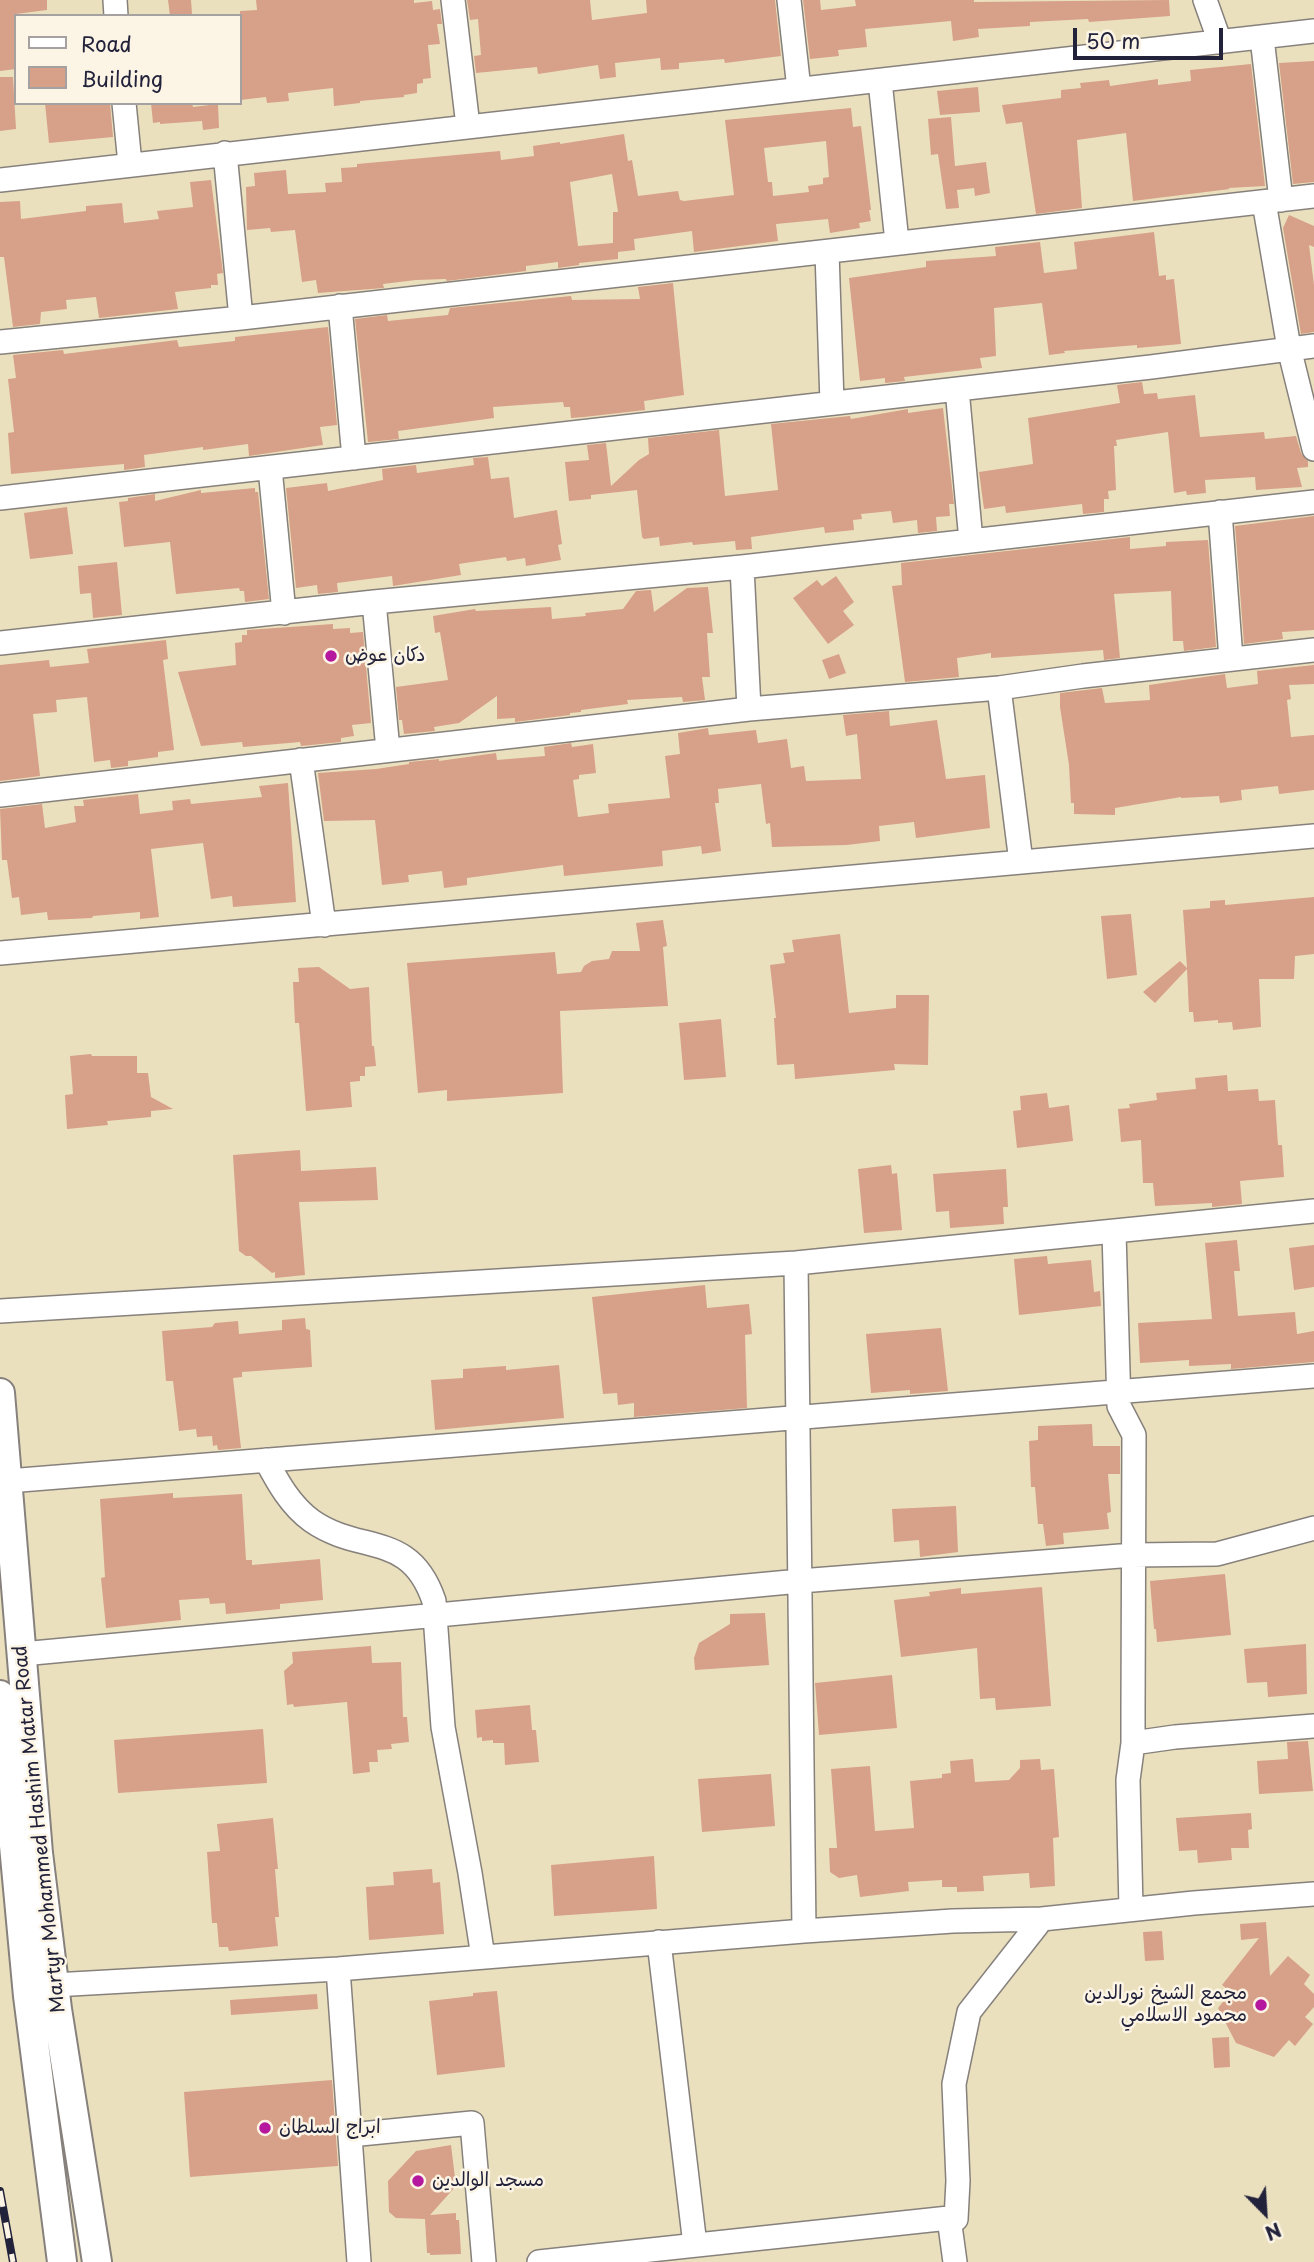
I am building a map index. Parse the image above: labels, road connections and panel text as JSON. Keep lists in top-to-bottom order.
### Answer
{
  "streets": {
    "main road": ["Martyr Mohammed Hashim Matar Road"]
  },
  "places": [
    "دكان عوض",
    "مجمع الشيخ نورالدين محمود الاسلامي",
    "ابراج السلطان",
    "مسجد الوالدين"
  ],
  "legend": ["Road", "Building"],
  "scale_bar": "50 m",
  "north": "bottom right"
}
